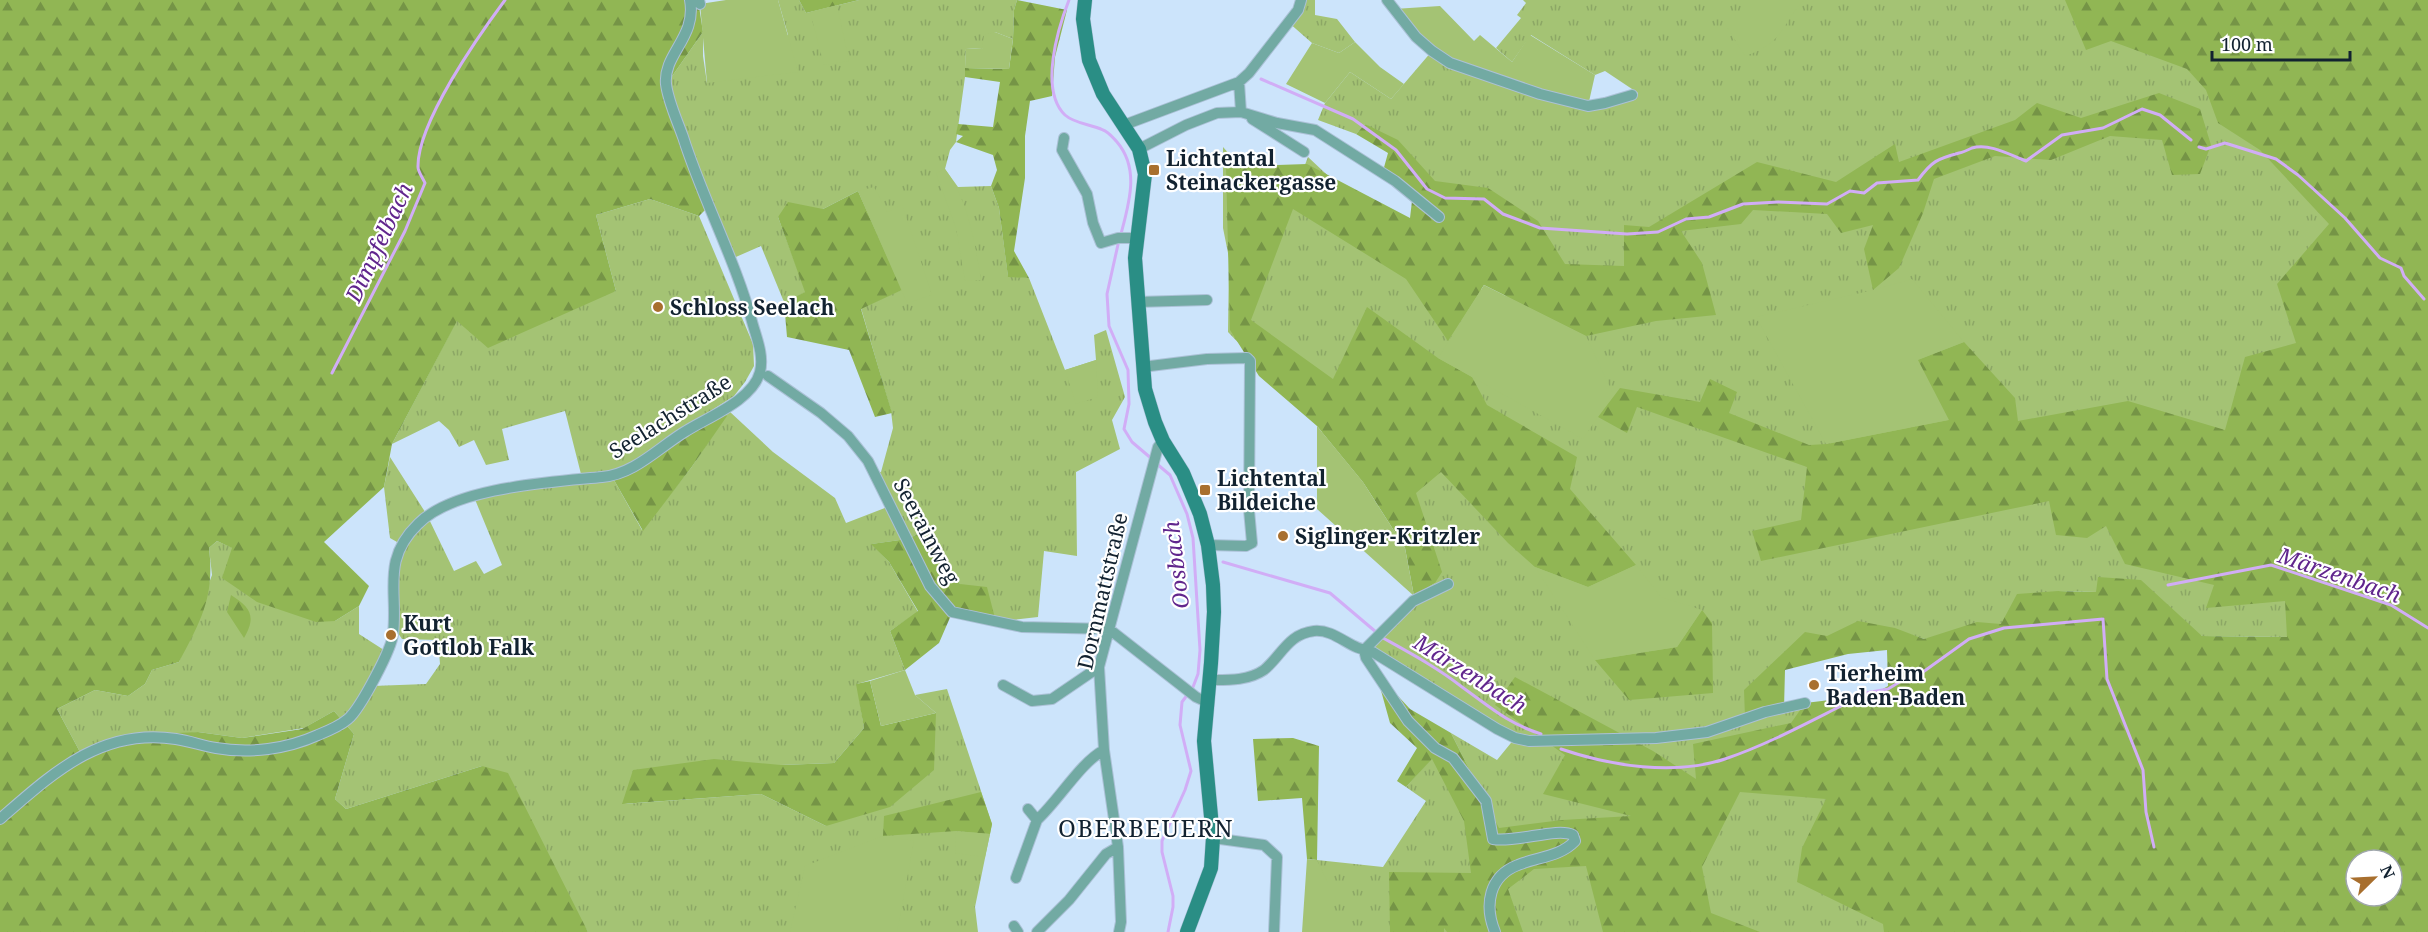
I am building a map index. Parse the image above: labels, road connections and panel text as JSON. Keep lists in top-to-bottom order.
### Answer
{
  "streets": {
    "street": ["Seelachstraße", "Seerainweg", "Dornmattstraße"]
  },
  "crossings": [
    ["Seerainweg", "Dornmattstraße"]
  ],
  "districts": ["OBERBEUERN"],
  "water": ["Dimpfelbach", "Oosbach", "Märzenbach"],
  "places": {
    "transit": ["Lichtental Steinackergasse", "Lichtental Bildeiche"],
    "other": [
      "Schloss Seelach",
      "Siglinger-Kritzler",
      "Kurt Gottlob Falk",
      "Tierheim Baden-Baden"
    ]
  },
  "scale_bar": "100 m",
  "north": "top right"
}
